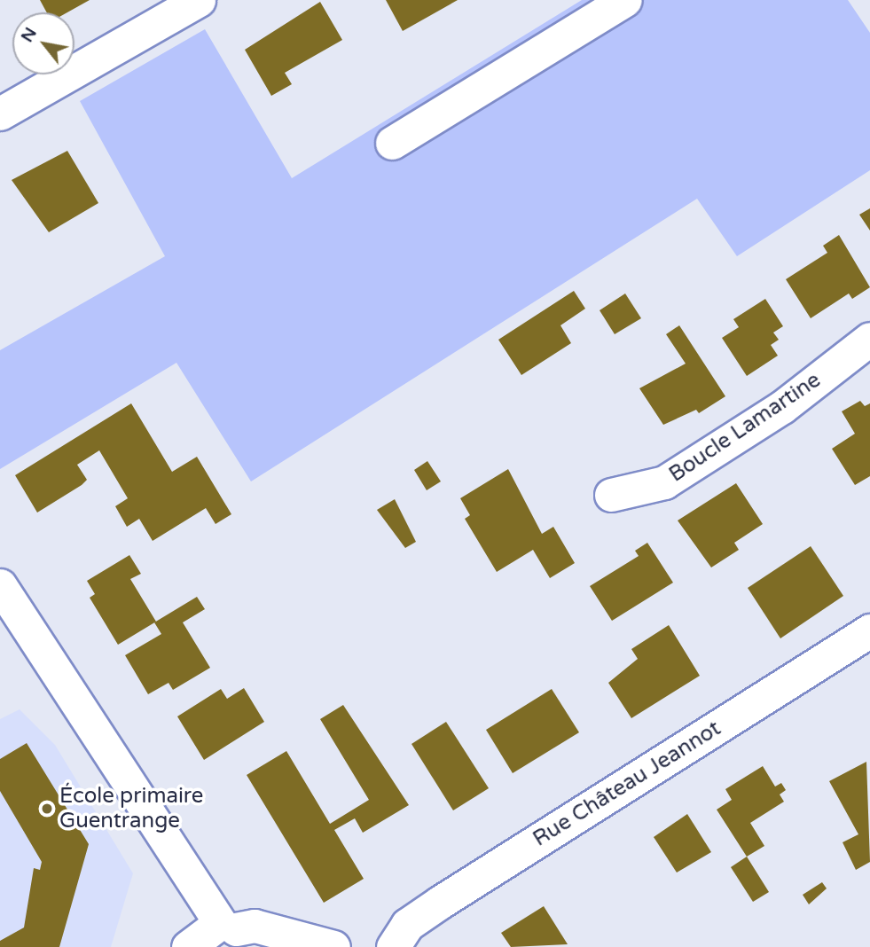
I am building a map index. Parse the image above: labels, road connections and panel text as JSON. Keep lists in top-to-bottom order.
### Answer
{
  "streets": {
    "street": ["Boucle Lamartine", "Rue Château Jeannot"]
  },
  "places": ["École primaire Guentrange"],
  "north": "top left"
}
